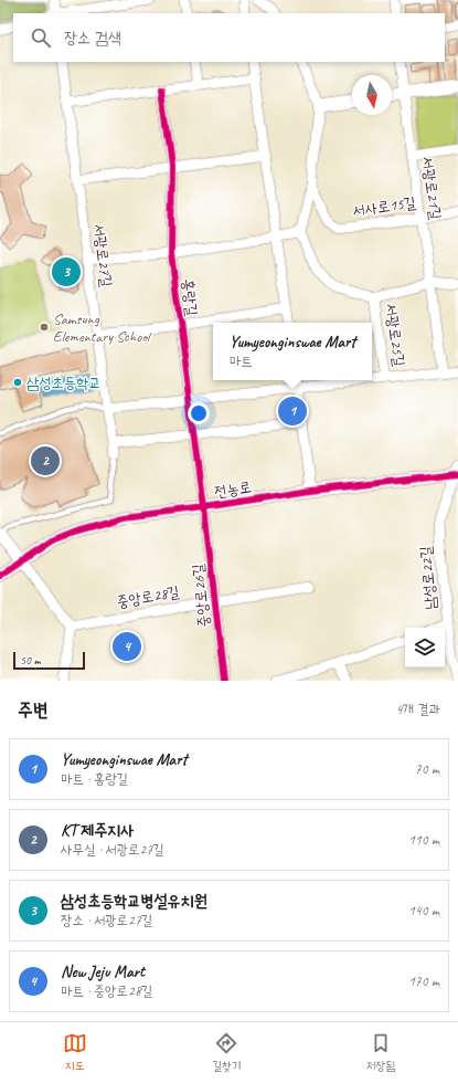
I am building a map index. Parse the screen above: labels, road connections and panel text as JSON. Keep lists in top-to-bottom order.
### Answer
{
  "streets": {
    "street": [
      "서광로21길",
      "서사로15길",
      "서광로27길",
      "홍랑길",
      "서광로25길",
      "전농로",
      "남성로22길",
      "중앙로26길",
      "중앙로28길"
    ]
  },
  "crossings": [
    ["서광로21길", "서사로15길"],
    ["서광로27길", "홍랑길"],
    ["홍랑길", "전농로"],
    ["홍랑길", "중앙로26길"],
    ["전농로", "남성로22길"],
    ["전농로", "중앙로26길"],
    ["중앙로26길", "중앙로28길"]
  ],
  "places": ["Samsung Elementary School", "삼성초등학교"],
  "scale_bar": "50 m",
  "north": "bottom",
  "page": {
    "search": "장소 검색",
    "pins": [
      "3",
      "1",
      "2",
      "4"
    ],
    "popup": ["Yumyeonginswae Mart", "마트"],
    "scale": "50 m",
    "heading": ["주변", "4개 결과"],
    "list": [
      {
        "mark": "1",
        "name": "Yumyeonginswae Mart",
        "note": "마트 · 홍랑길",
        "value": "70 m"
      },
      {
        "mark": "2",
        "name": "KT 제주지사",
        "note": "사무실 · 서광로27길",
        "value": "110 m"
      },
      {
        "mark": "3",
        "name": "삼성초등학교병설유치원",
        "note": "장소 · 서광로27길",
        "value": "140 m"
      },
      {
        "mark": "4",
        "name": "New Jeju Mart",
        "note": "마트 · 중앙로28길",
        "value": "170 m"
      }
    ],
    "nav": ["지도", "길찾기", "저장됨"]
  }
}
